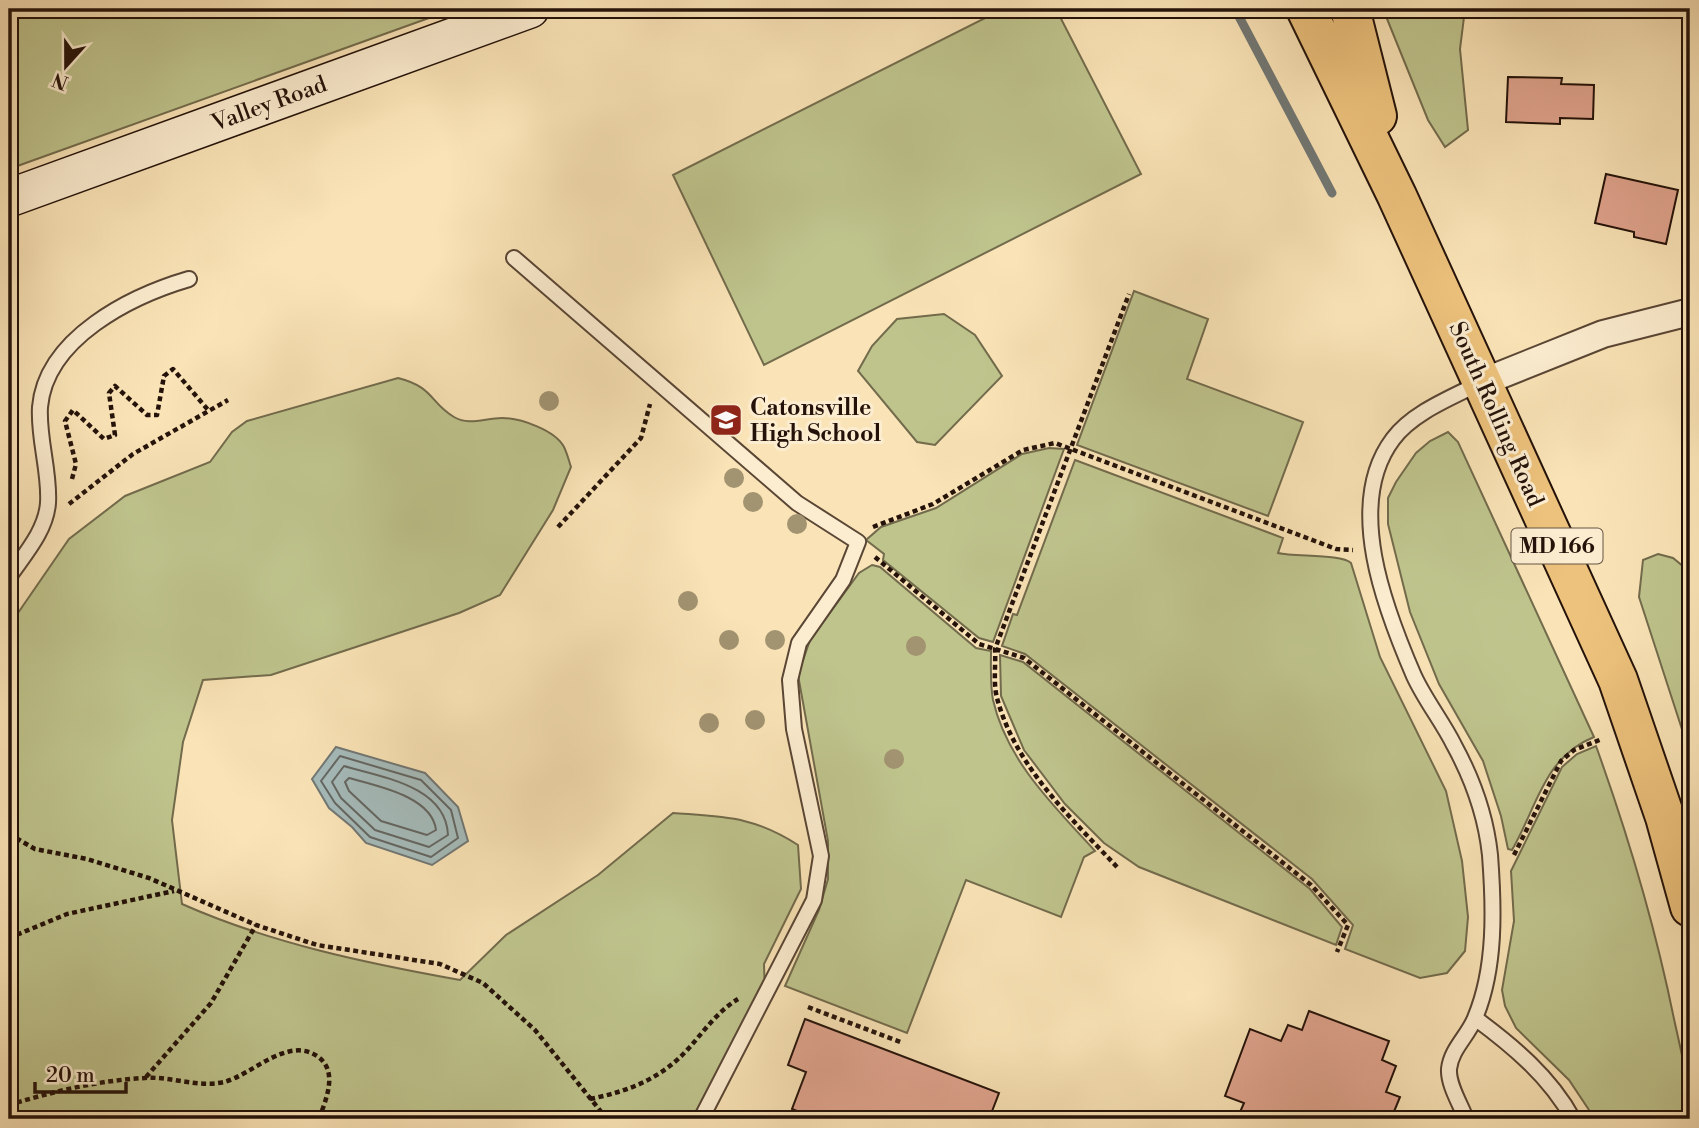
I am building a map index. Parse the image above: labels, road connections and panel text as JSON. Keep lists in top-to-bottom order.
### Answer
{
  "streets": {
    "main road": ["South Rolling Road", "MD 166"],
    "street": ["Valley Road"]
  },
  "places": {
    "school or university": ["Catonsville High School"]
  },
  "scale_bar": "20 m",
  "north": "bottom"
}
